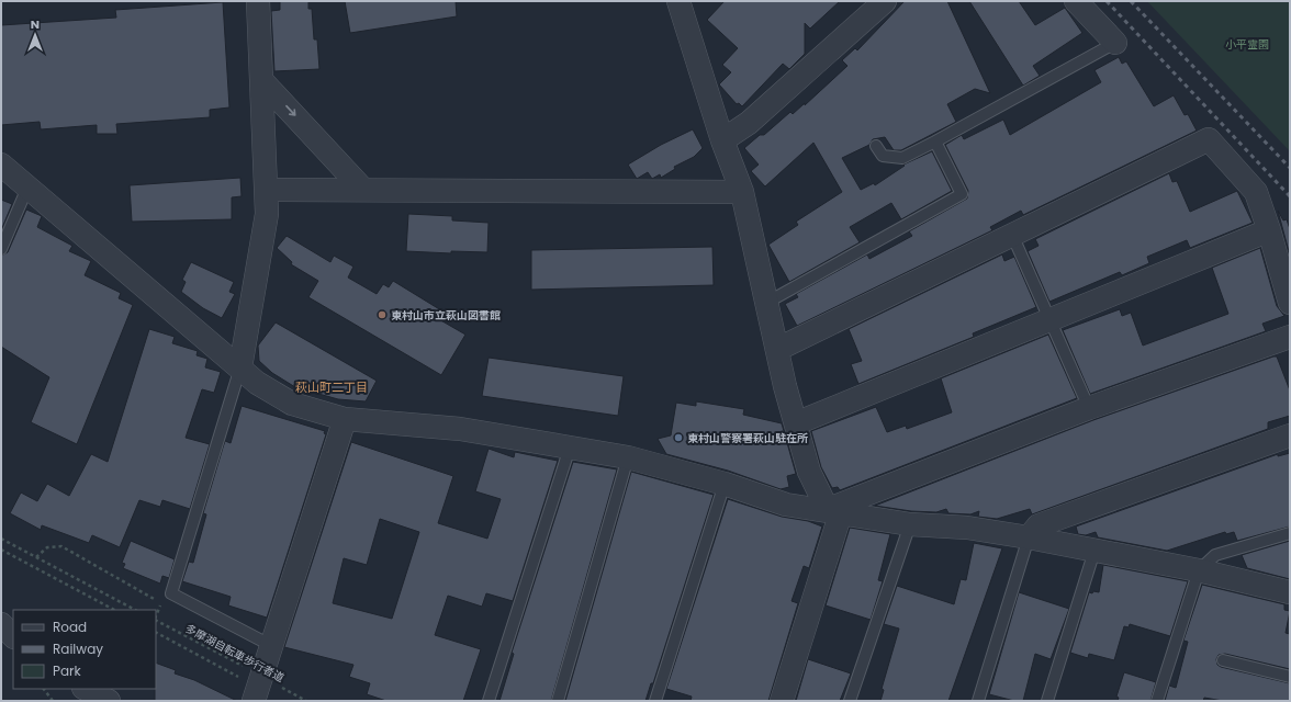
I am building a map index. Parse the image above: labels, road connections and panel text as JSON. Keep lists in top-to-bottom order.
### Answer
{
  "streets": {
    "path": ["多摩湖自転車歩行者道"]
  },
  "districts": ["萩山町二丁目"],
  "parks": ["小平霊園"],
  "places": ["東村山市立萩山図書館", "東村山警察署萩山駐在所"],
  "legend": ["Road", "Railway", "Park"],
  "north": "top"
}
